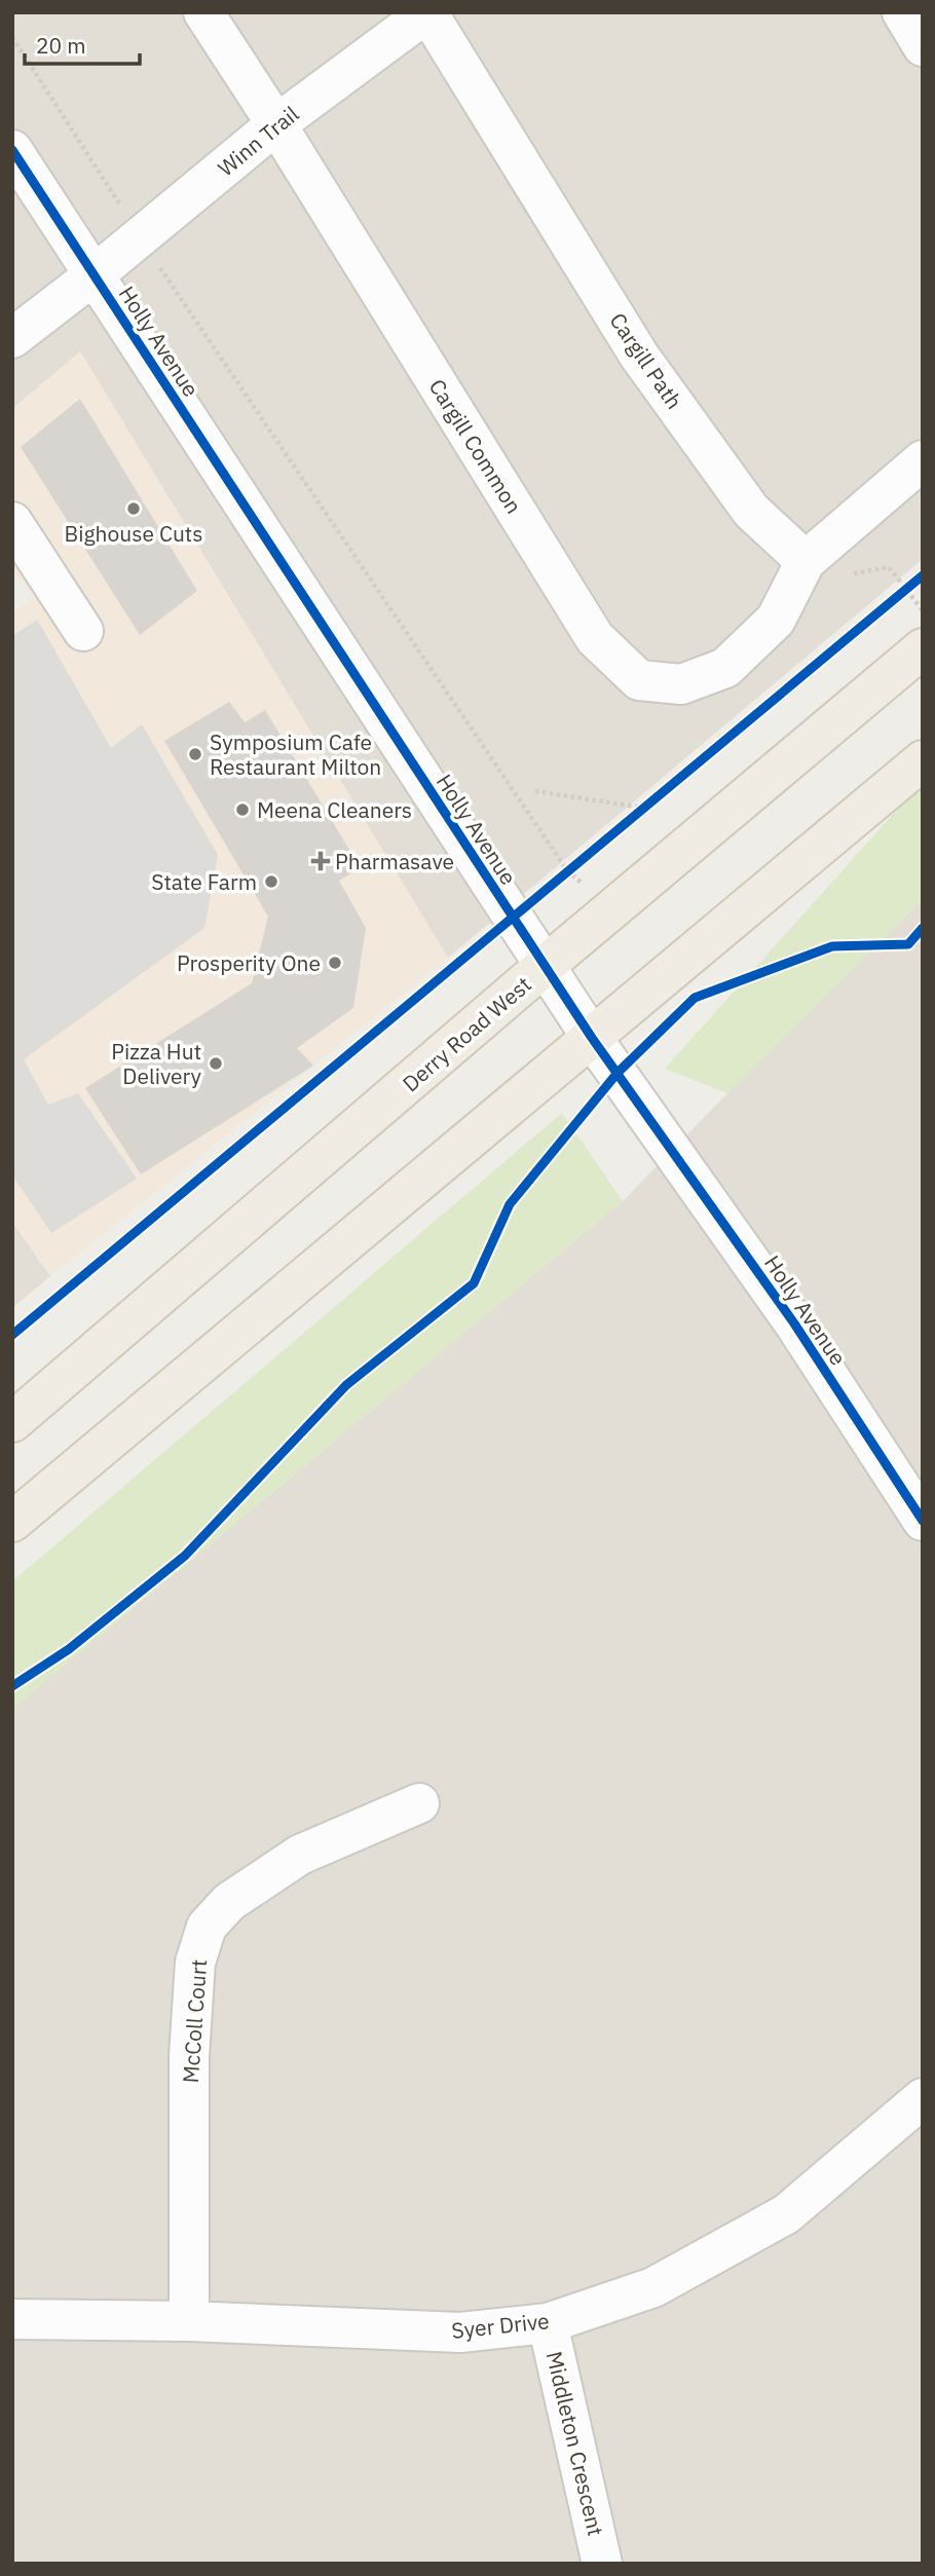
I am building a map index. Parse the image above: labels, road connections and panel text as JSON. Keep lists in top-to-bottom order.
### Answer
{
  "streets": {
    "main road": ["Derry Road West"],
    "street": [
      "Winn Trail",
      "Holly Avenue",
      "Cargill Path",
      "Cargill Common",
      "McColl Court",
      "Syer Drive",
      "Middleton Crescent"
    ]
  },
  "crossings": [
    ["Winn Trail", "Holly Avenue"],
    ["Winn Trail", "Cargill Path"],
    ["Winn Trail", "Cargill Common"],
    ["Holly Avenue", "Derry Road West"],
    ["Cargill Path", "Cargill Common"],
    ["McColl Court", "Syer Drive"],
    ["Syer Drive", "Middleton Crescent"]
  ],
  "places": {
    "other": [
      "Bighouse Cuts",
      "Symposium Cafe Restaurant Milton",
      "Meena Cleaners",
      "State Farm",
      "Prosperity One",
      "Pizza Hut Delivery"
    ],
    "health": ["Pharmasave"]
  },
  "scale_bar": "20 m"
}
